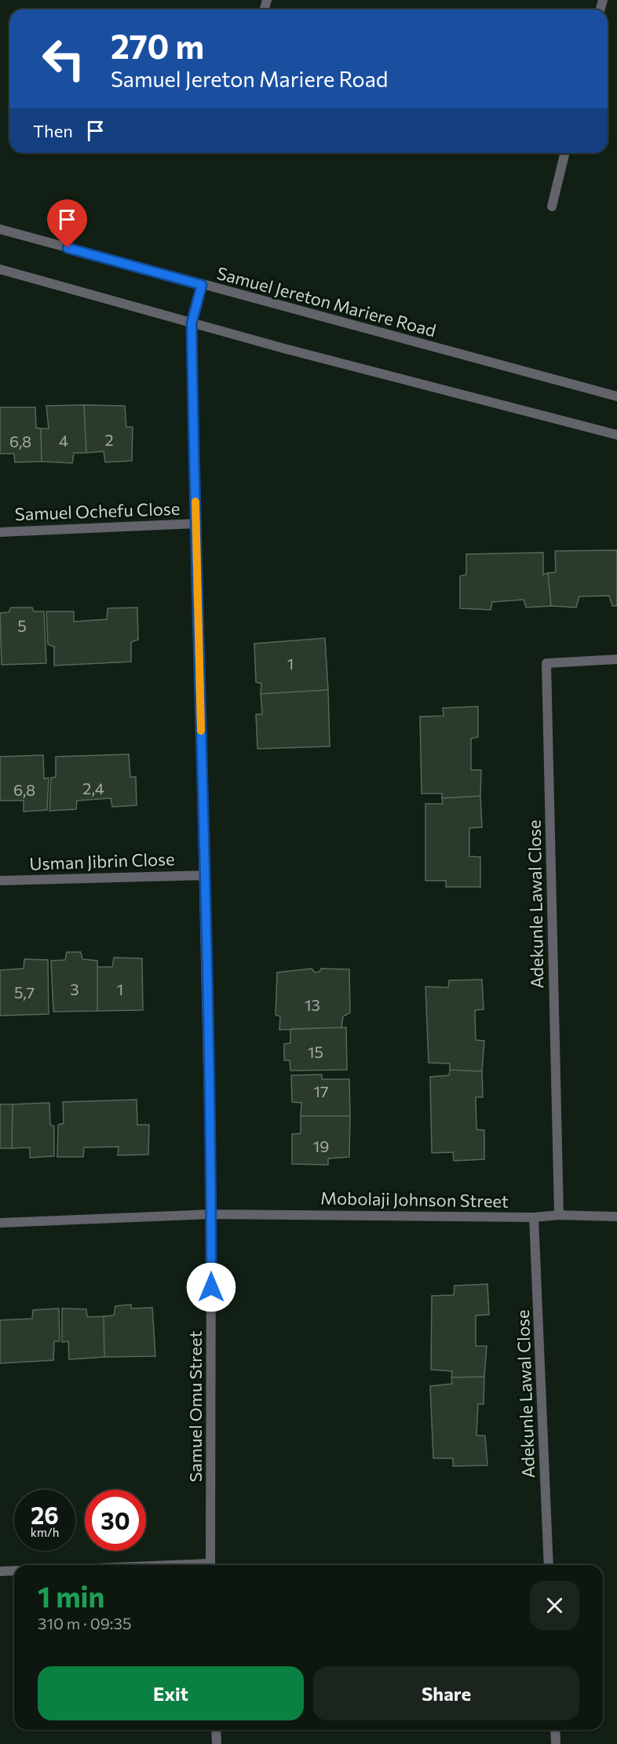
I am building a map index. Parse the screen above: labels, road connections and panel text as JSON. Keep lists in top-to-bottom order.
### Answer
{
  "streets": {
    "street": [
      "Samuel Jereton Mariere Road",
      "Samuel Ochefu Close",
      "Usman Jibrin Close",
      "Adekunle Lawal Close",
      "Mobolaji Johnson Street",
      "Samuel Omu Street"
    ]
  },
  "crossings": [
    ["Samuel Jereton Mariere Road", "Samuel Omu Street"],
    ["Samuel Ochefu Close", "Samuel Omu Street"],
    ["Usman Jibrin Close", "Samuel Omu Street"],
    ["Adekunle Lawal Close", "Mobolaji Johnson Street"],
    ["Mobolaji Johnson Street", "Samuel Omu Street"]
  ],
  "house_numbers": [
    "2",
    "4",
    "6,8",
    "5",
    "1",
    "2,4",
    "6,8",
    "3",
    "1",
    "5,7",
    "13",
    "15",
    "17",
    "19"
  ],
  "page": {
    "turn": ["270 m", "Samuel Jereton Mariere Road"],
    "then": "Then",
    "speed": "26 km/h",
    "limit": "30",
    "heading": ["1 min", "310 m · 09:35"],
    "buttons": ["Exit", "Share"]
  }
}
